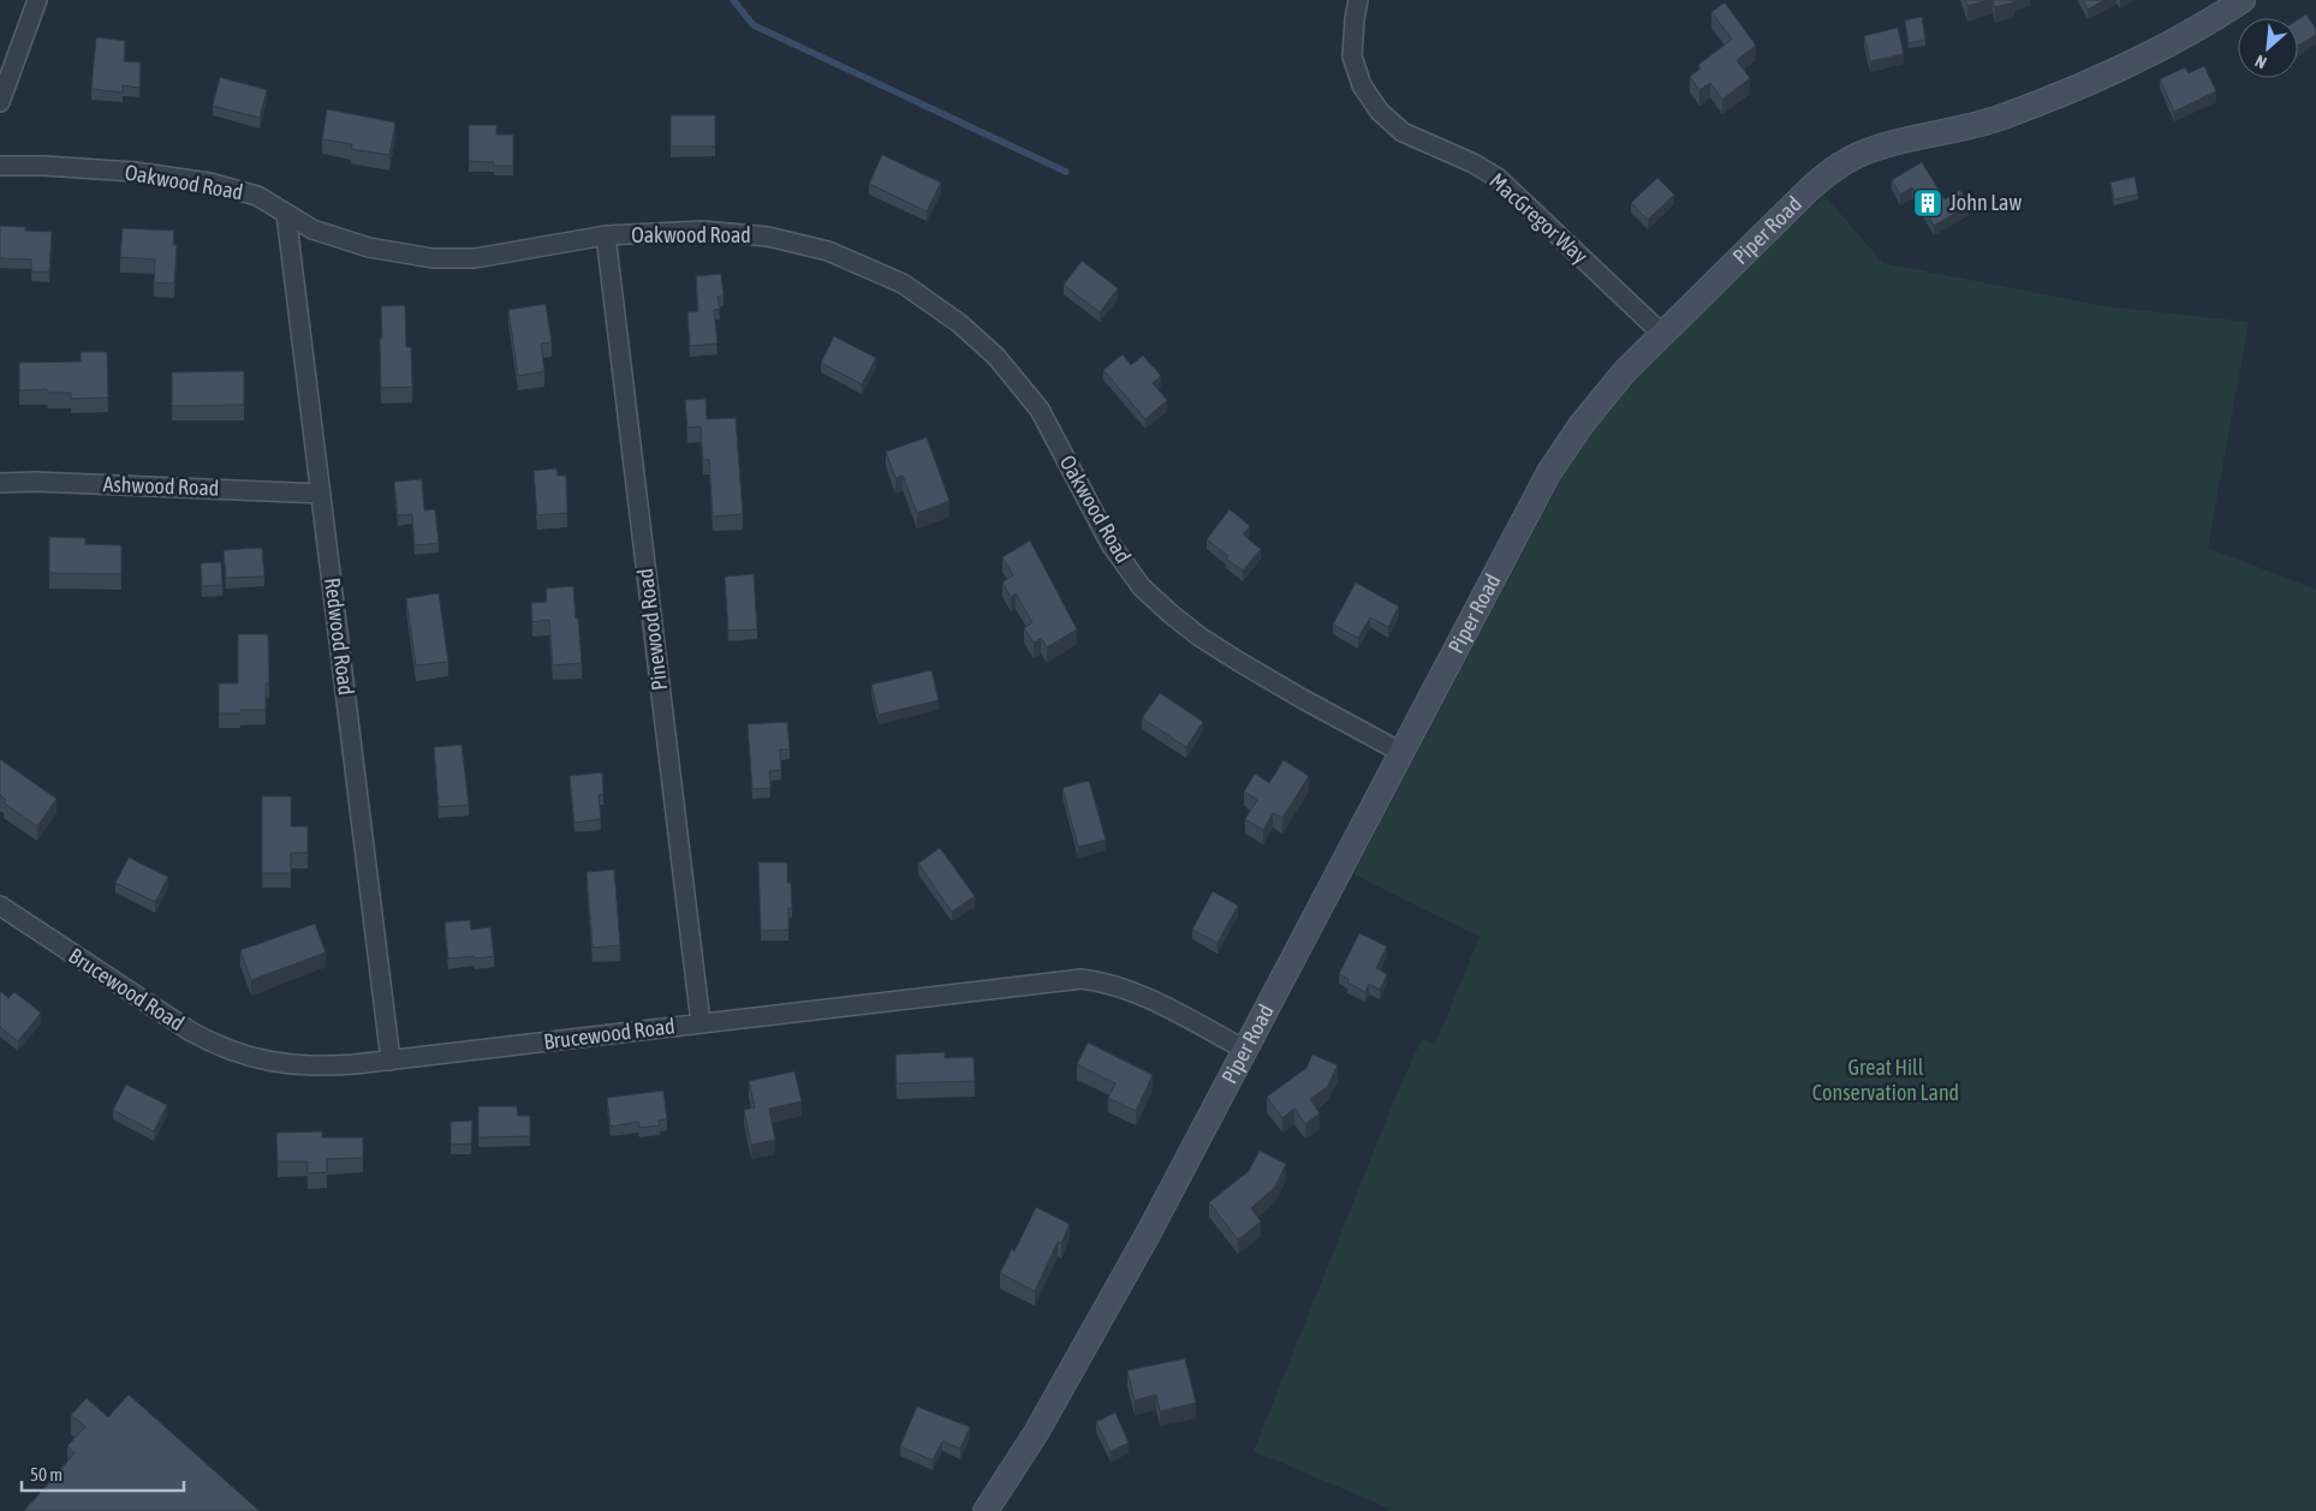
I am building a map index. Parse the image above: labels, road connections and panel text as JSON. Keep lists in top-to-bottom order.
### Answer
{
  "streets": {
    "street": [
      "Oakwood Road",
      "MacGregor Way",
      "Piper Road",
      "Ashwood Road",
      "Pinewood Road",
      "Redwood Road",
      "Brucewood Road"
    ]
  },
  "crossings": [
    ["Oakwood Road", "Piper Road"],
    ["Oakwood Road", "Pinewood Road"],
    ["Oakwood Road", "Redwood Road"],
    ["MacGregor Way", "Piper Road"],
    ["Piper Road", "Brucewood Road"],
    ["Ashwood Road", "Redwood Road"],
    ["Pinewood Road", "Brucewood Road"],
    ["Redwood Road", "Brucewood Road"]
  ],
  "parks": ["Great Hill Conservation Land"],
  "places": {
    "building": ["John Law"]
  },
  "scale_bar": "50 m",
  "north": "bottom left"
}
